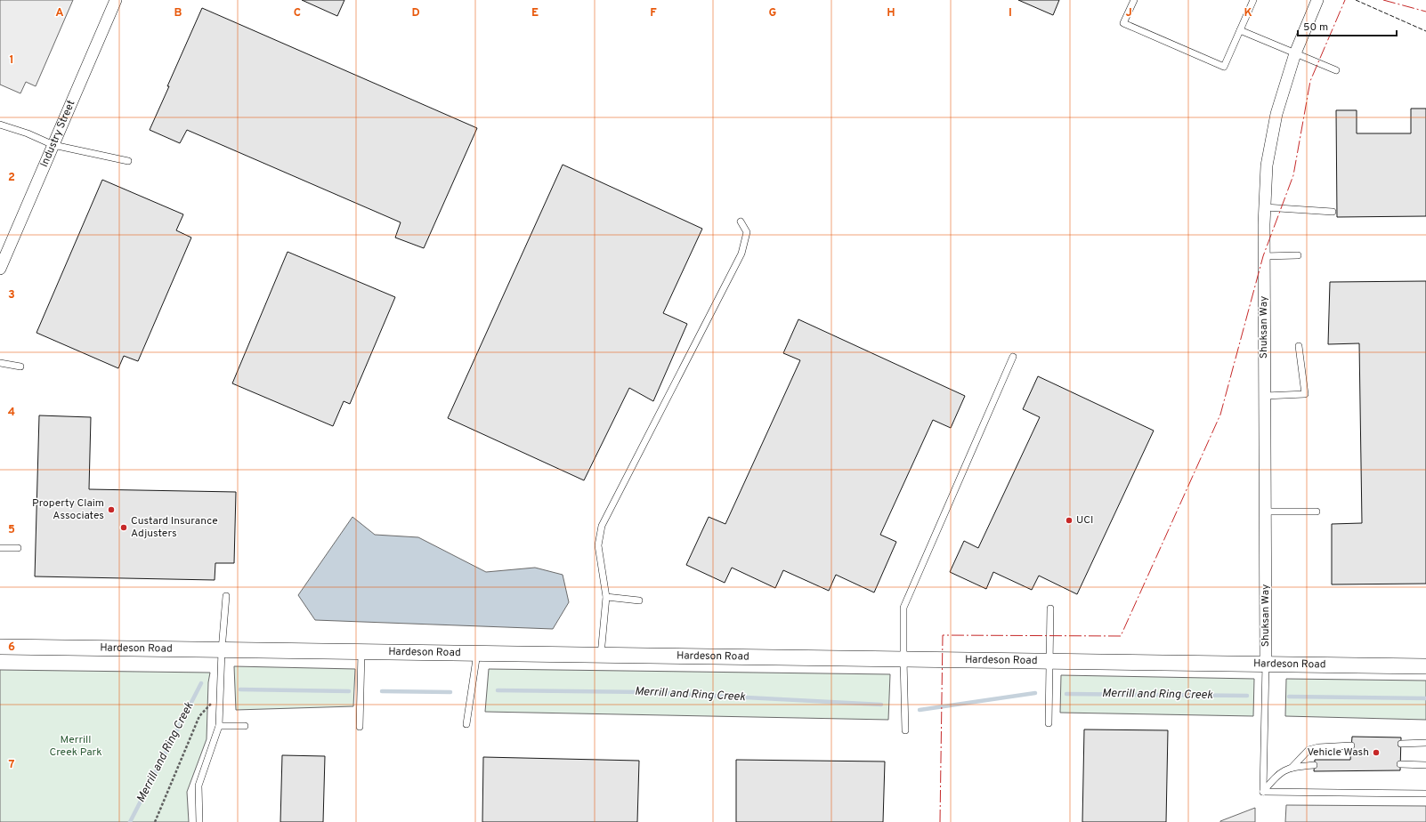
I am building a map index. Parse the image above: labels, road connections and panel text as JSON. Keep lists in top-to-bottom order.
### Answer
{
  "streets": {
    "street": ["Industry Street", "Shuksan Way", "Hardeson Road"]
  },
  "crossings": [
    ["Shuksan Way", "Hardeson Road"]
  ],
  "water": ["Merrill and Ring Creek"],
  "parks": ["Merrill Creek Park"],
  "places": [
    "Property Claim Associates",
    "UCI",
    "Custard Insurance Adjusters",
    "Vehicle Wash"
  ],
  "scale_bar": "50 m",
  "grid": {
    "columns": [
      "A",
      "B",
      "C",
      "D",
      "E",
      "F",
      "G",
      "H",
      "I",
      "J",
      "K"
    ],
    "rows": [
      "1",
      "2",
      "3",
      "4",
      "5",
      "6",
      "7"
    ]
  }
}
